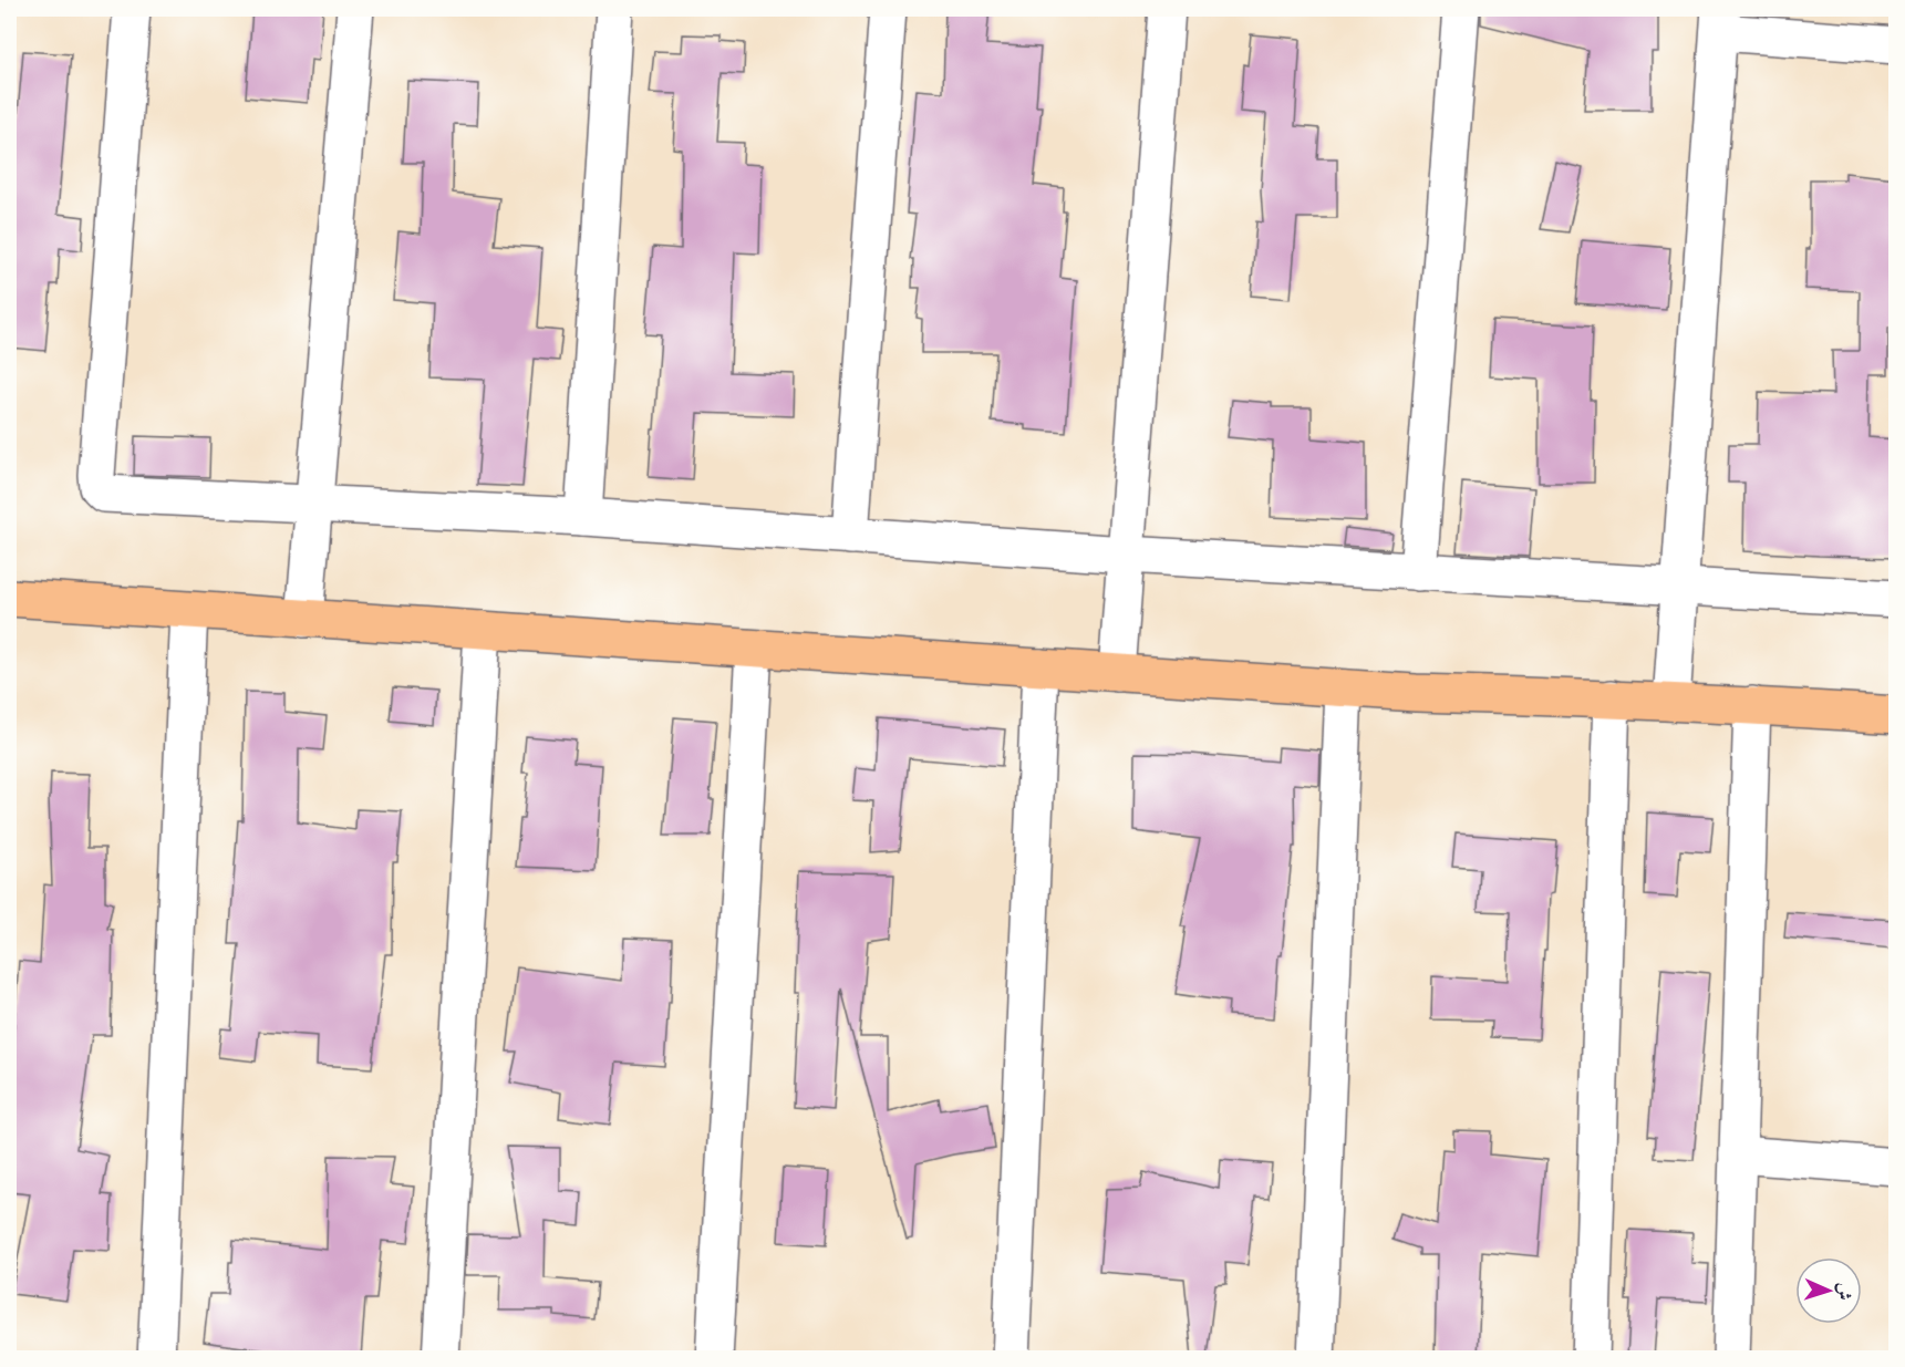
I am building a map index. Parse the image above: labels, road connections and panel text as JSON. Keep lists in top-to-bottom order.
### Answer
{
  "north": "right"
}
